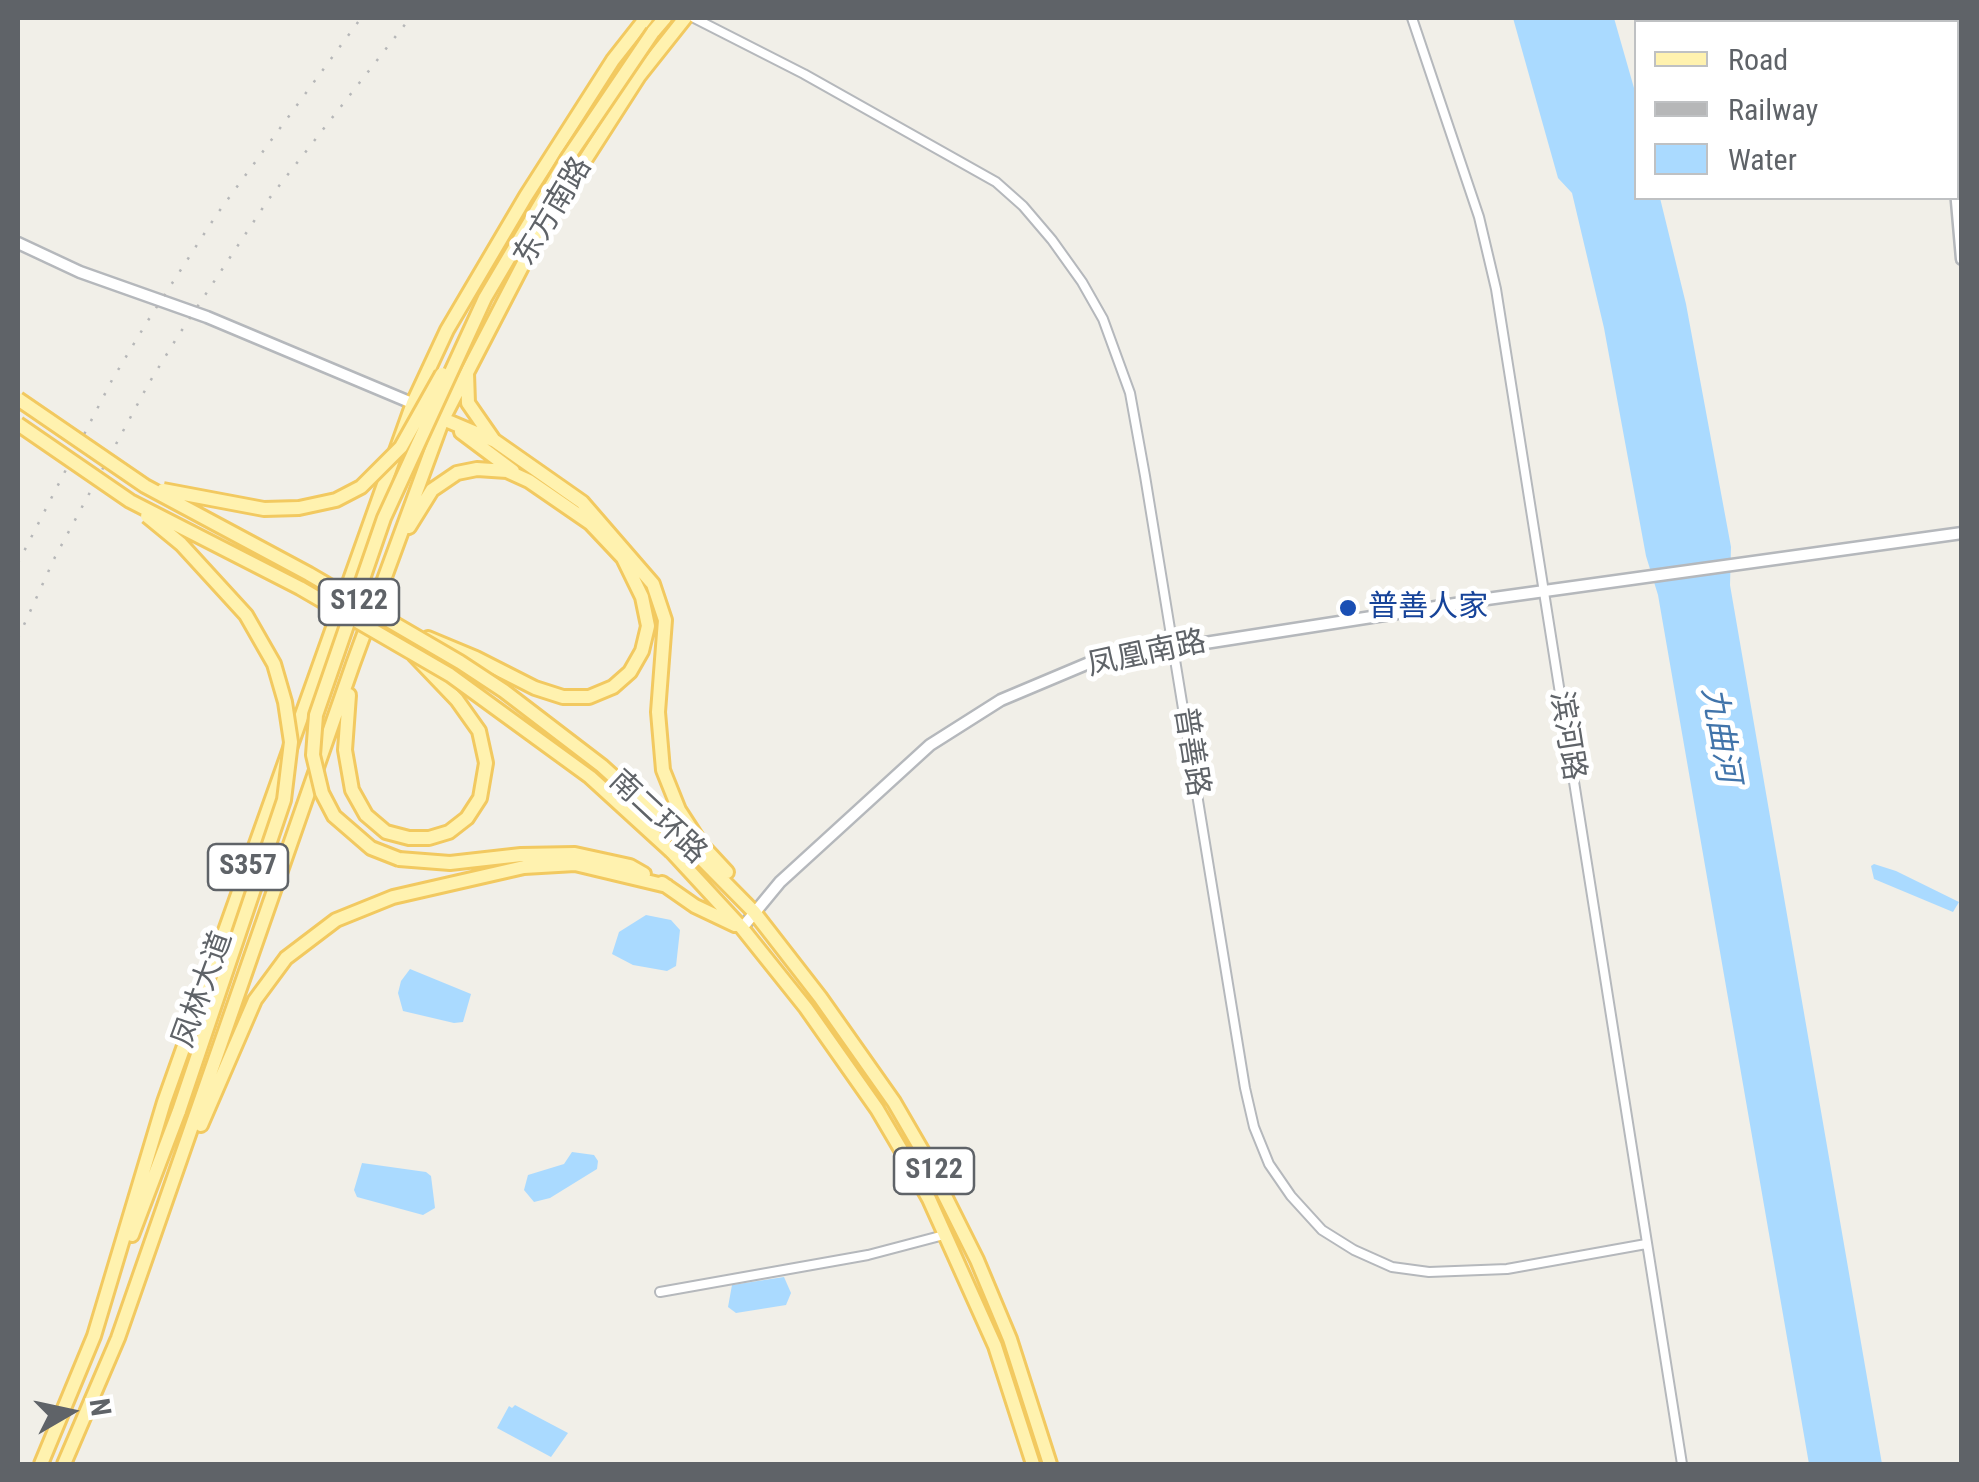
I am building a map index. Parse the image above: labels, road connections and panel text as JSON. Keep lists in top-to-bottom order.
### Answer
{
  "streets": {
    "main road": [
      "东方南路",
      "S122",
      "南二环路",
      "S357",
      "凤林大道"
    ],
    "street": ["凤凰南路", "滨河路", "普善路"]
  },
  "crossings": [
    ["东方南路", "凤林大道"],
    ["凤凰南路", "滨河路"],
    ["凤凰南路", "普善路"],
    ["凤凰南路", "南二环路"],
    ["滨河路", "普善路"]
  ],
  "water": ["九曲河"],
  "places": ["普善人家"],
  "legend": ["Road", "Railway", "Water"],
  "north": "right"
}
